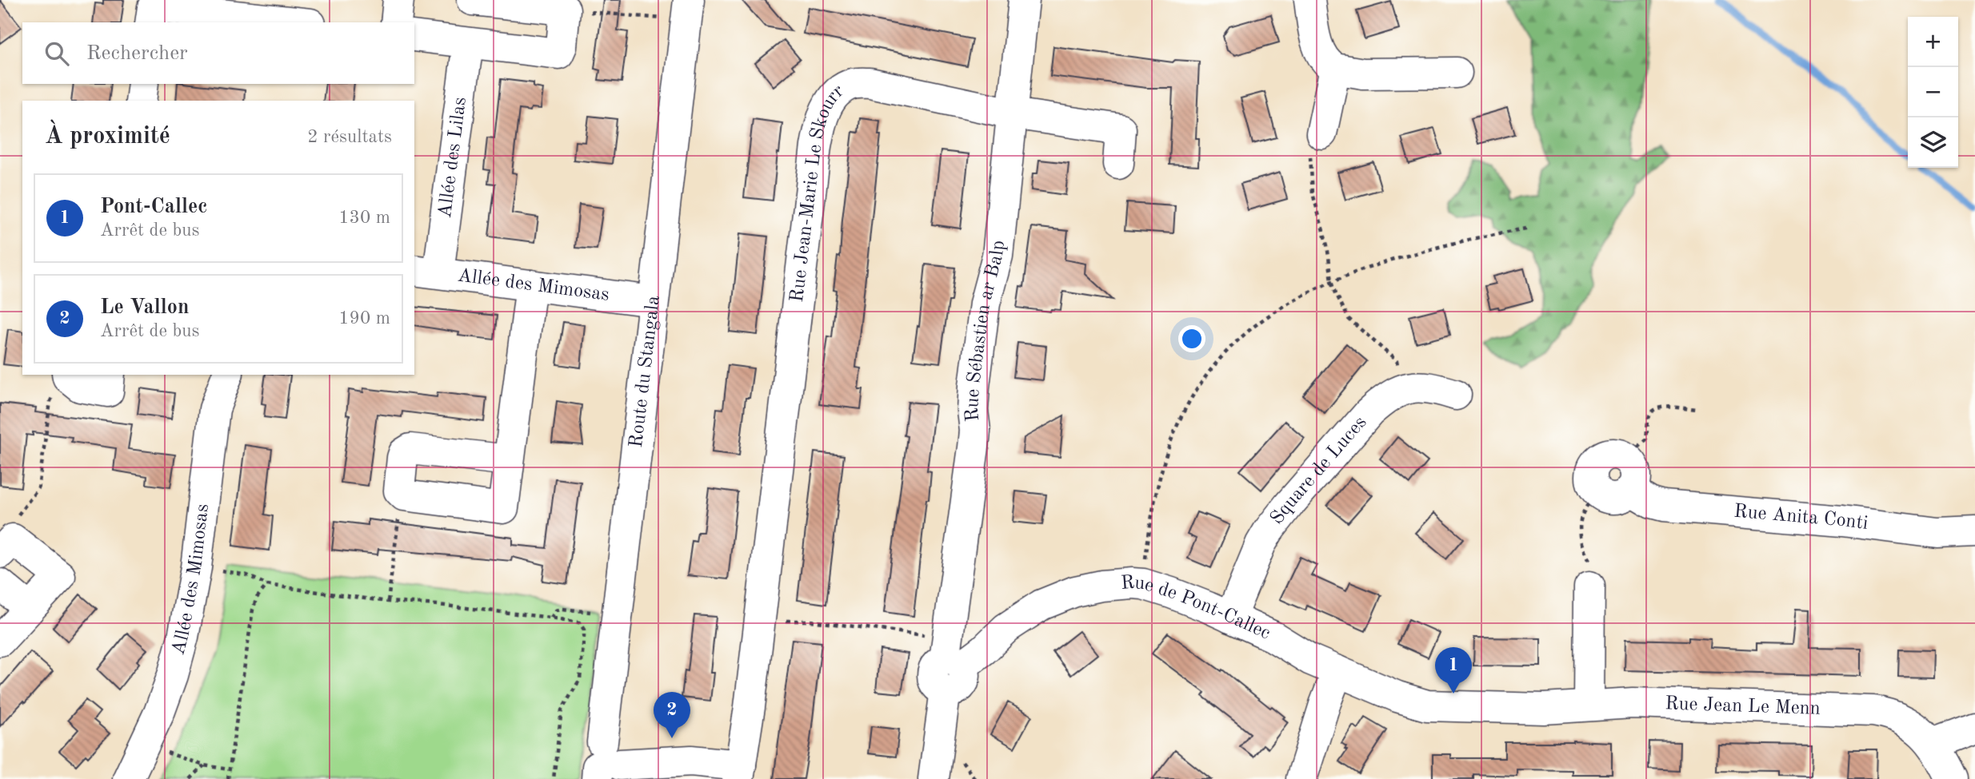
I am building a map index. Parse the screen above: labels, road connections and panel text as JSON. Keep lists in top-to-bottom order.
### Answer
{
  "streets": {
    "street": [
      "Allée des Lilas",
      "Rue Jean-Marie Le Skourr",
      "Allée des Mimosas",
      "Rue Sébastien ar Balp",
      "Route du Stangala",
      "Square de Luces",
      "Rue Anita Conti",
      "Rue de Pont-Callec",
      "Rue Jean Le Menn"
    ]
  },
  "crossings": [
    ["Allée des Lilas", "Allée des Mimosas"],
    ["Rue Jean-Marie Le Skourr", "Rue Sébastien ar Balp"],
    ["Allée des Mimosas", "Route du Stangala"],
    ["Rue Sébastien ar Balp", "Rue de Pont-Callec"],
    ["Square de Luces", "Rue de Pont-Callec"],
    ["Rue de Pont-Callec", "Rue Jean Le Menn"]
  ],
  "page": {
    "map_buttons": ["+", "−"],
    "search": "Rechercher",
    "heading": ["À proximité", "2 résultats"],
    "list": [
      {
        "mark": "1",
        "name": "Pont-Callec",
        "note": "Arrêt de bus",
        "value": "130 m"
      },
      {
        "mark": "2",
        "name": "Le Vallon",
        "note": "Arrêt de bus",
        "value": "190 m"
      }
    ],
    "pins": ["1", "2"]
  }
}
